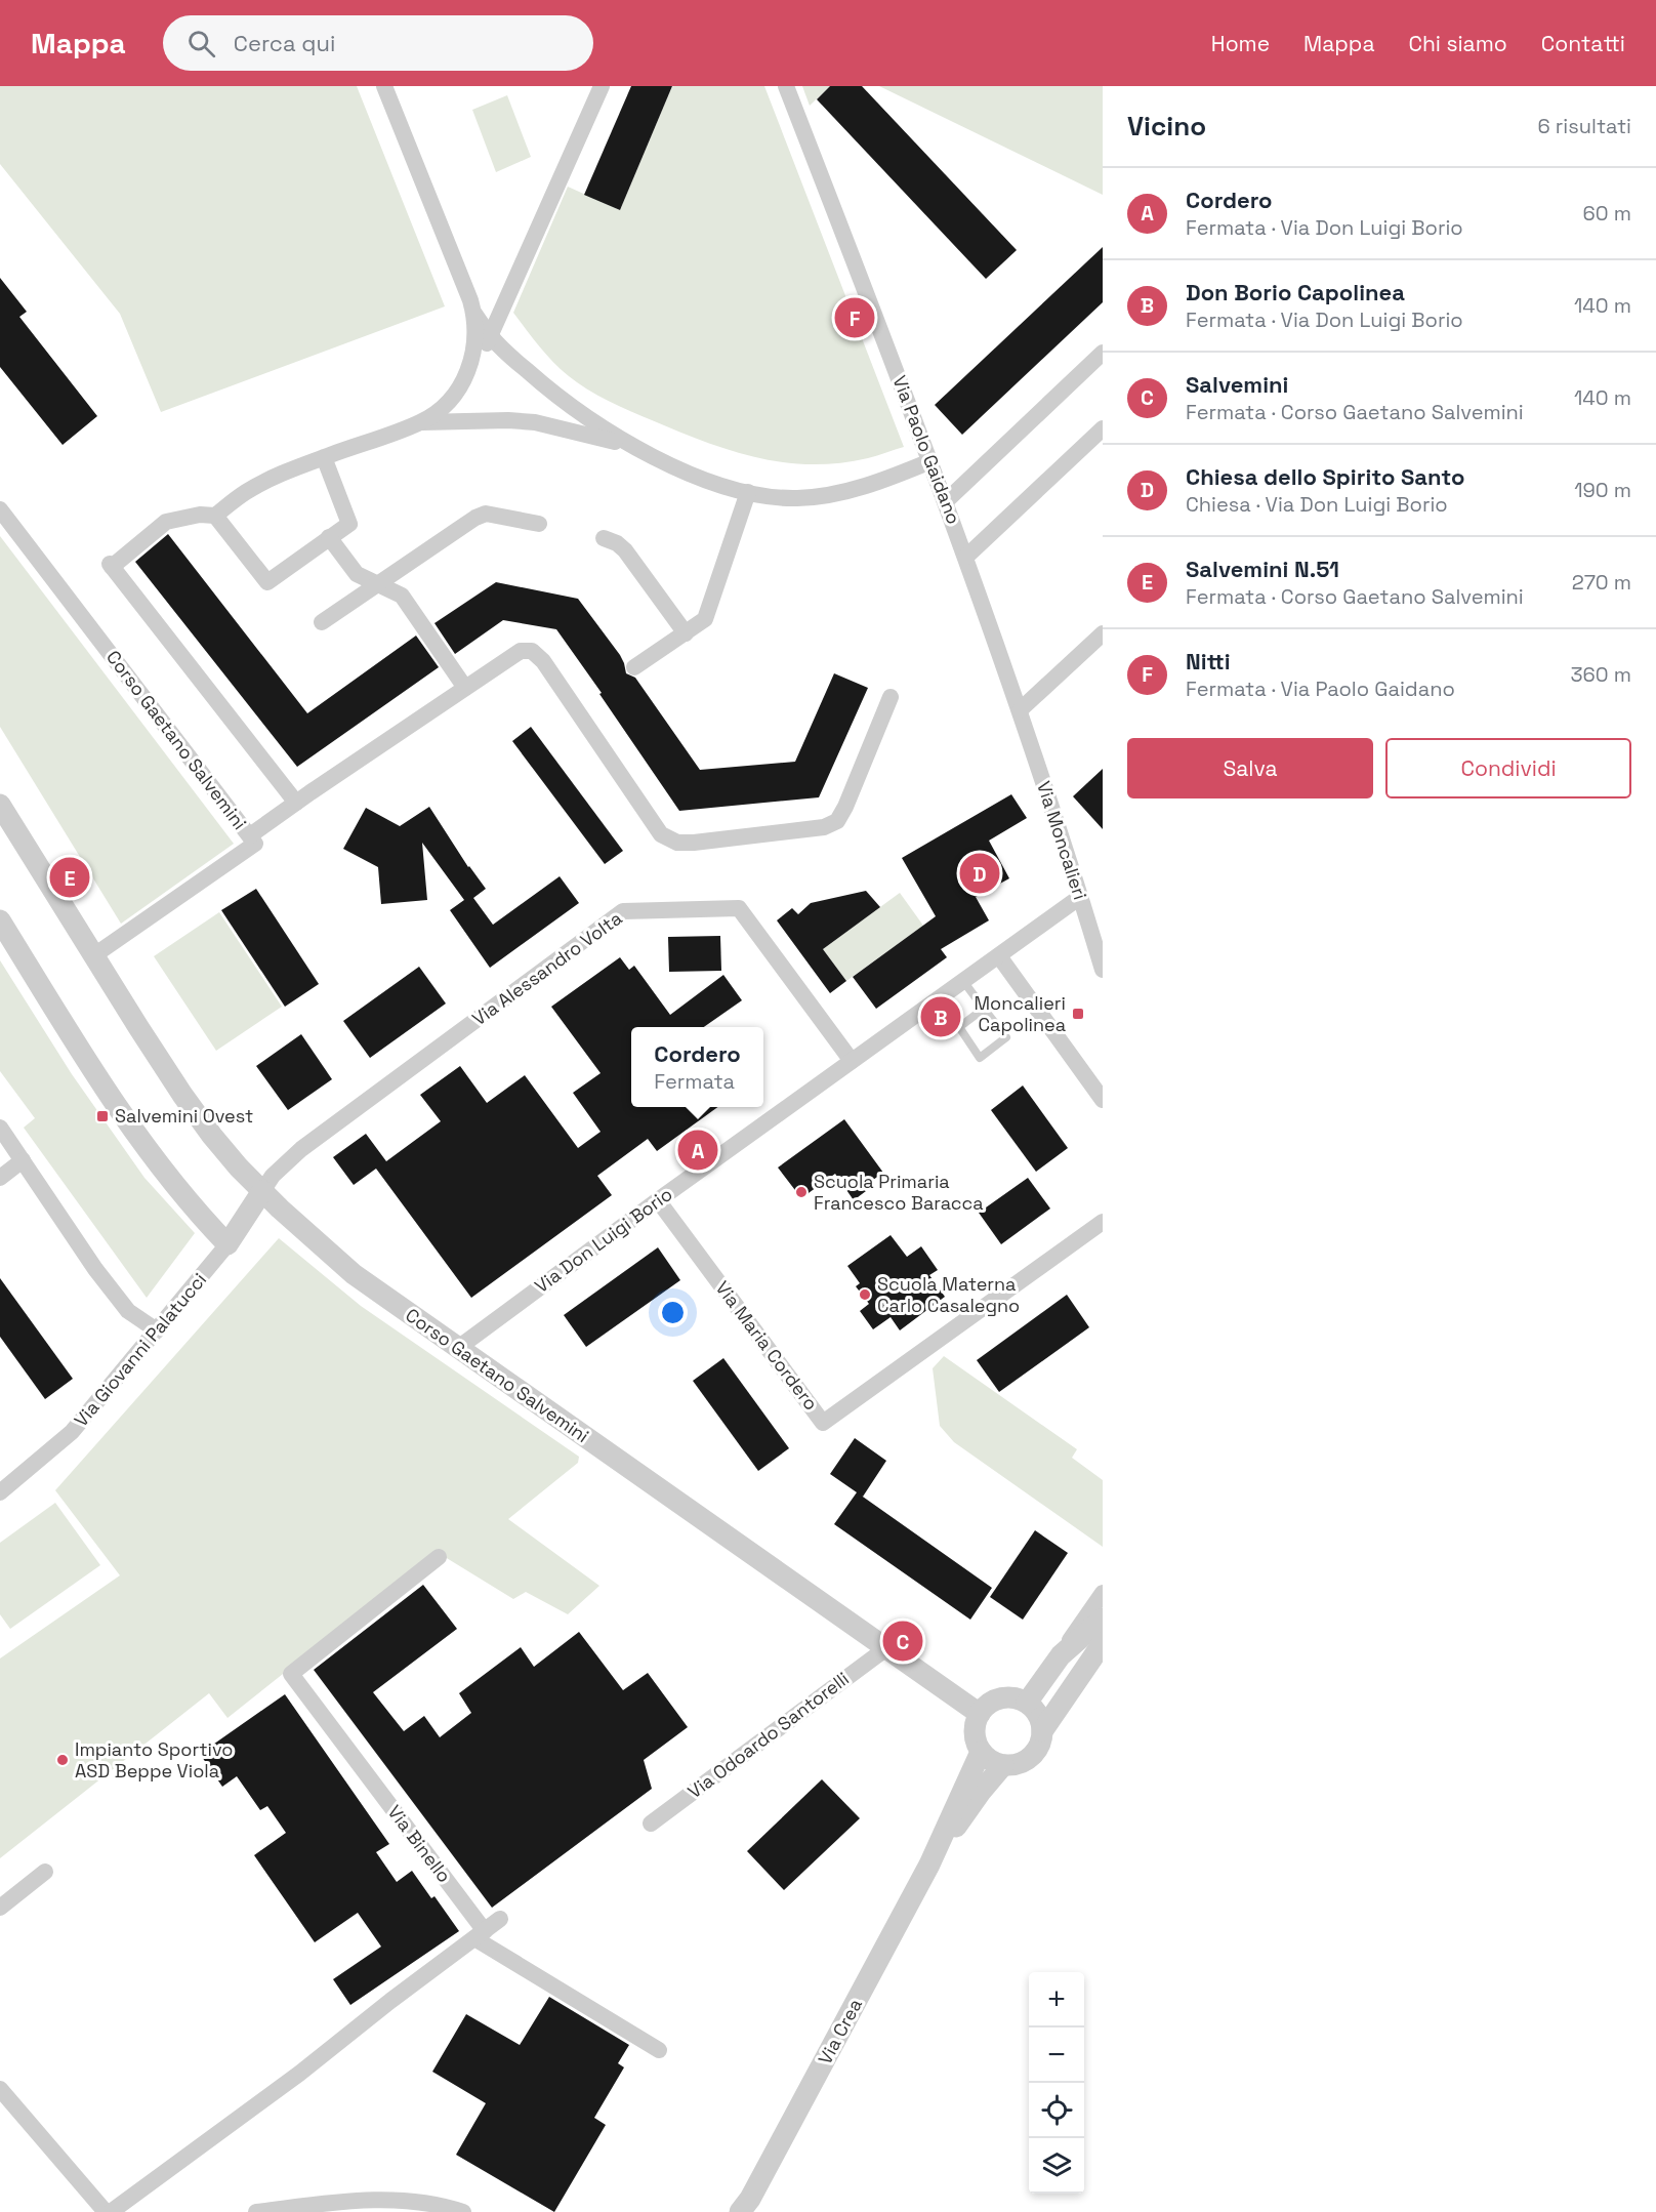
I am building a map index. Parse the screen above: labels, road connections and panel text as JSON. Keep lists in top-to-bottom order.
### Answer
{
  "streets": {
    "street": [
      "Via Paolo Gaidano",
      "Corso Gaetano Salvemini",
      "Via Moncalieri",
      "Via Alessandro Volta",
      "Via Don Luigi Borio",
      "Via Maria Cordero",
      "Via Giovanni Palatucci",
      "Via Odoardo Santorelli",
      "Via Binello",
      "Via Crea"
    ]
  },
  "crossings": [
    ["Via Paolo Gaidano", "Via Moncalieri"],
    ["Corso Gaetano Salvemini", "Via Alessandro Volta"],
    ["Corso Gaetano Salvemini", "Via Don Luigi Borio"],
    ["Corso Gaetano Salvemini", "Via Giovanni Palatucci"],
    ["Corso Gaetano Salvemini", "Via Odoardo Santorelli"],
    ["Corso Gaetano Salvemini", "Via Crea"],
    ["Via Moncalieri", "Via Don Luigi Borio"],
    ["Via Alessandro Volta", "Via Don Luigi Borio"],
    ["Via Alessandro Volta", "Via Giovanni Palatucci"],
    ["Via Don Luigi Borio", "Via Maria Cordero"]
  ],
  "places": {
    "transit": ["Moncalieri Capolinea", "Salvemini Ovest"],
    "other": ["Scuola Primaria Francesco Baracca", "Scuola Materna Carlo Casalegno", "Impianto Sportivo ASD Beppe Viola"]
  },
  "page": {
    "header": "Mappa",
    "search": "Cerca qui",
    "nav": [
      "Home",
      "Mappa",
      "Chi siamo",
      "Contatti"
    ],
    "heading": ["Vicino", "6 risultati"],
    "list": [
      {
        "mark": "A",
        "name": "Cordero",
        "note": "Fermata · Via Don Luigi Borio",
        "value": "60 m"
      },
      {
        "mark": "B",
        "name": "Don Borio Capolinea",
        "note": "Fermata · Via Don Luigi Borio",
        "value": "140 m"
      },
      {
        "mark": "C",
        "name": "Salvemini",
        "note": "Fermata · Corso Gaetano Salvemini",
        "value": "140 m"
      },
      {
        "mark": "D",
        "name": "Chiesa dello Spirito Santo",
        "note": "Chiesa · Via Don Luigi Borio",
        "value": "190 m"
      },
      {
        "mark": "E",
        "name": "Salvemini N.51",
        "note": "Fermata · Corso Gaetano Salvemini",
        "value": "270 m"
      },
      {
        "mark": "F",
        "name": "Nitti",
        "note": "Fermata · Via Paolo Gaidano",
        "value": "360 m"
      }
    ],
    "pins": [
      "F",
      "D",
      "E",
      "B",
      "A",
      "C"
    ],
    "buttons": ["Salva", "Condividi"],
    "popup": ["Cordero", "Fermata"],
    "map_buttons": ["+", "−"]
  }
}
